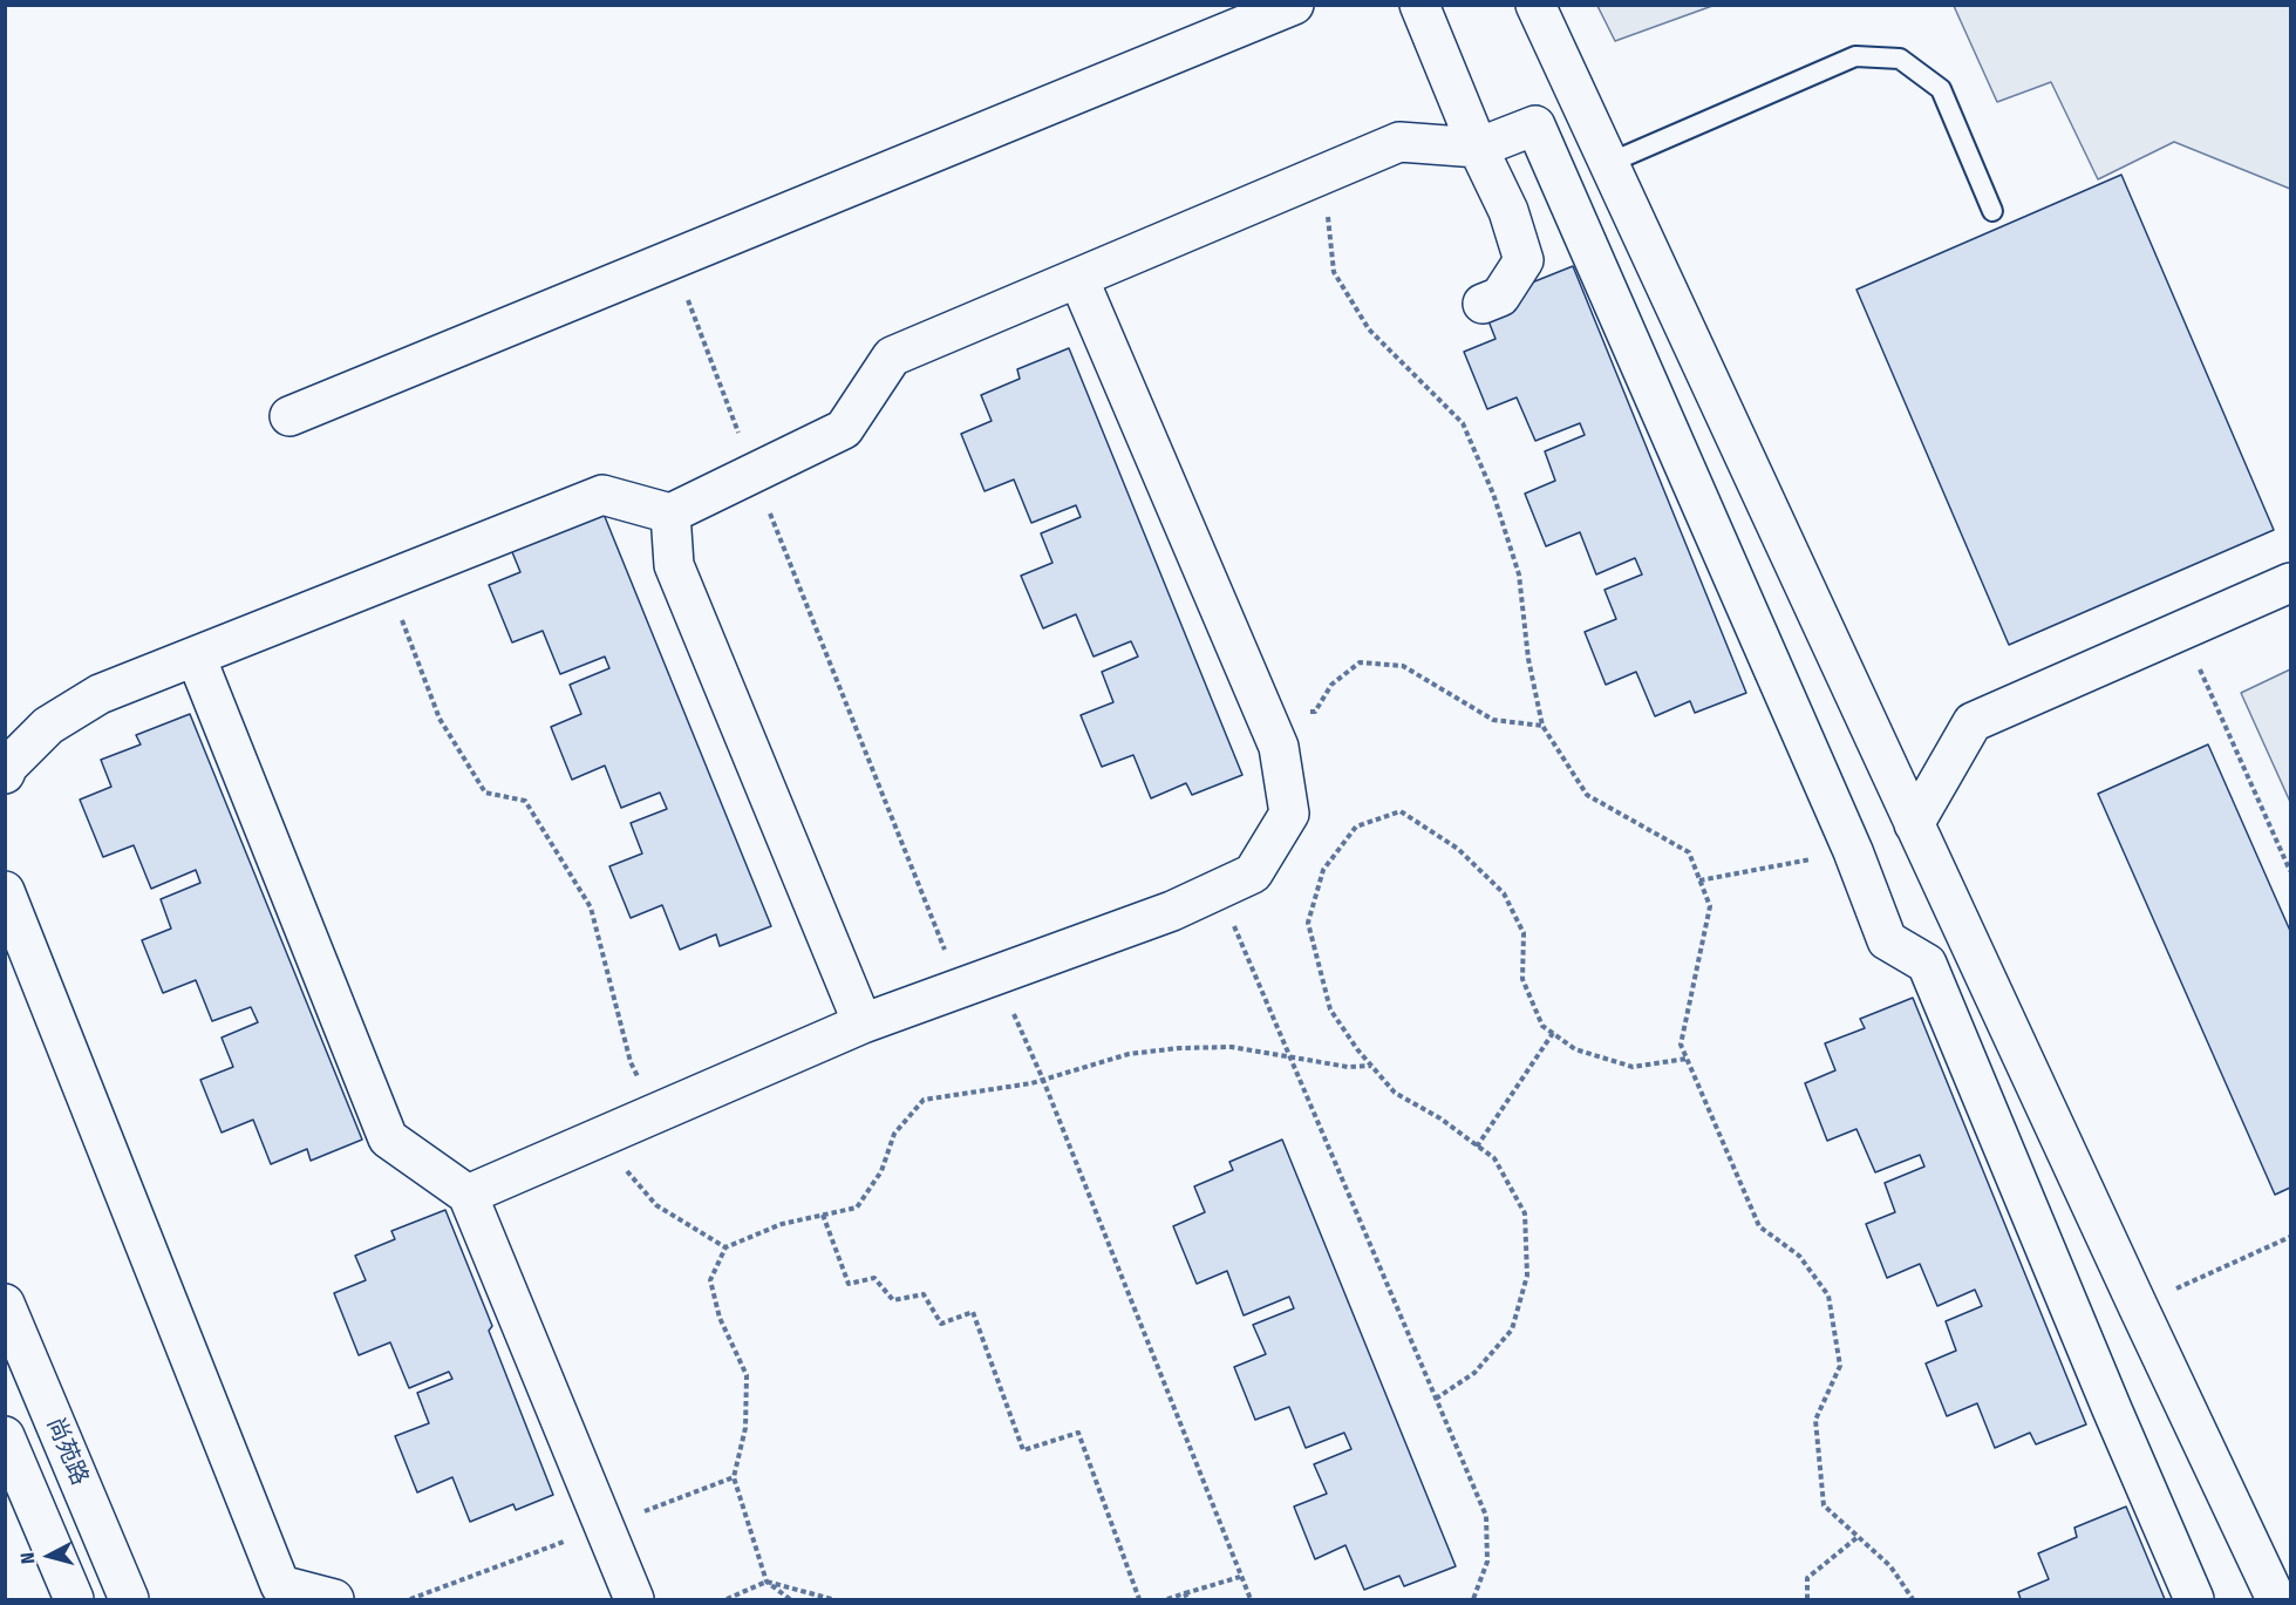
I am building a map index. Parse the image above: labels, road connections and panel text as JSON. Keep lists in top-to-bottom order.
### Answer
{
  "streets": {
    "street": ["尚苑路"]
  },
  "north": "left"
}
